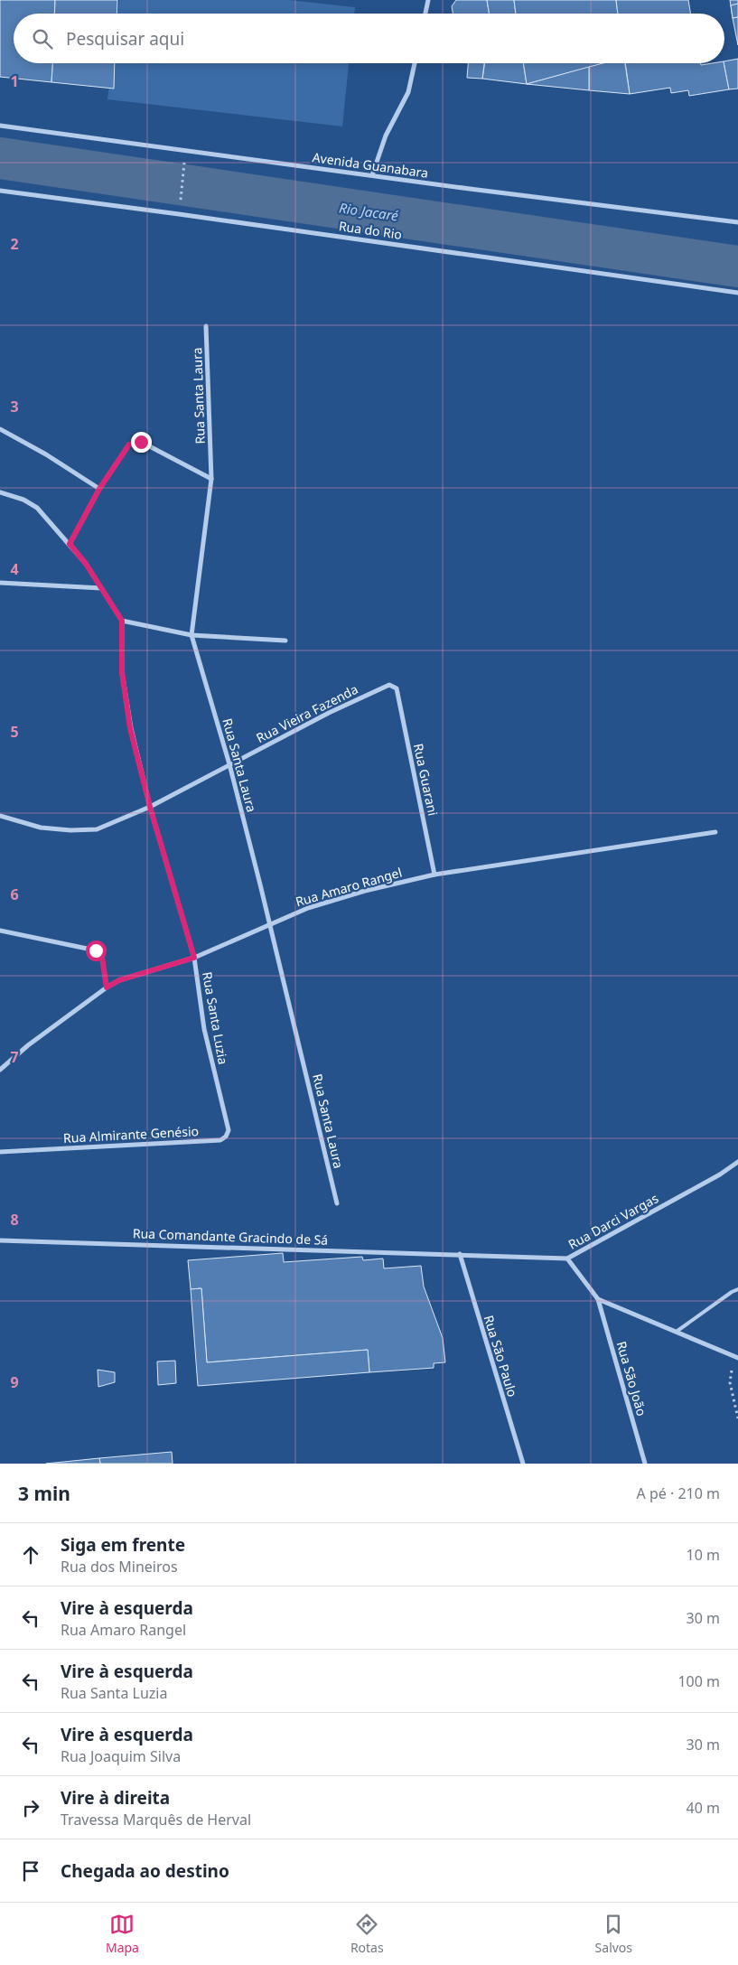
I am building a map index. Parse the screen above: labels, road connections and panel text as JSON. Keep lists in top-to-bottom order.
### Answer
{
  "streets": {
    "street": [
      "Avenida Guanabara",
      "Rua do Rio",
      "Rua Santa Laura",
      "Rua Vieira Fazenda",
      "Rua Guarani",
      "Rua Amaro Rangel",
      "Rua Santa Luzia",
      "Rua Almirante Genésio",
      "Rua Darci Vargas",
      "Rua Comandante Gracindo de Sá",
      "Rua São Paulo",
      "Rua São João"
    ]
  },
  "crossings": [
    ["Rua Santa Laura", "Rua Vieira Fazenda"],
    ["Rua Santa Laura", "Rua Amaro Rangel"],
    ["Rua Vieira Fazenda", "Rua Guarani"],
    ["Rua Vieira Fazenda", "Rua Santa Luzia"],
    ["Rua Guarani", "Rua Amaro Rangel"],
    ["Rua Amaro Rangel", "Rua Santa Luzia"],
    ["Rua Santa Luzia", "Rua Almirante Genésio"],
    ["Rua Darci Vargas", "Rua Comandante Gracindo de Sá"],
    ["Rua Darci Vargas", "Rua São Paulo"],
    ["Rua Comandante Gracindo de Sá", "Rua São Paulo"]
  ],
  "water": ["Rio Jacaré"],
  "page": {
    "search": "Pesquisar aqui",
    "heading": ["3 min", "A pé · 210 m"],
    "list": [
      ["Siga em frente", "Rua dos Mineiros", "10 m"],
      ["Vire à esquerda", "Rua Amaro Rangel", "30 m"],
      ["Vire à esquerda", "Rua Santa Luzia", "100 m"],
      ["Vire à esquerda", "Rua Joaquim Silva", "30 m"],
      ["Vire à direita", "Travessa Marquês de Herval", "40 m"],
      "Chegada ao destino"
    ],
    "nav": ["Mapa", "Rotas", "Salvos"]
  },
  "grid": {
    "rows": [
      "1",
      "2",
      "3",
      "4",
      "5",
      "6",
      "7",
      "8",
      "9"
    ]
  }
}
